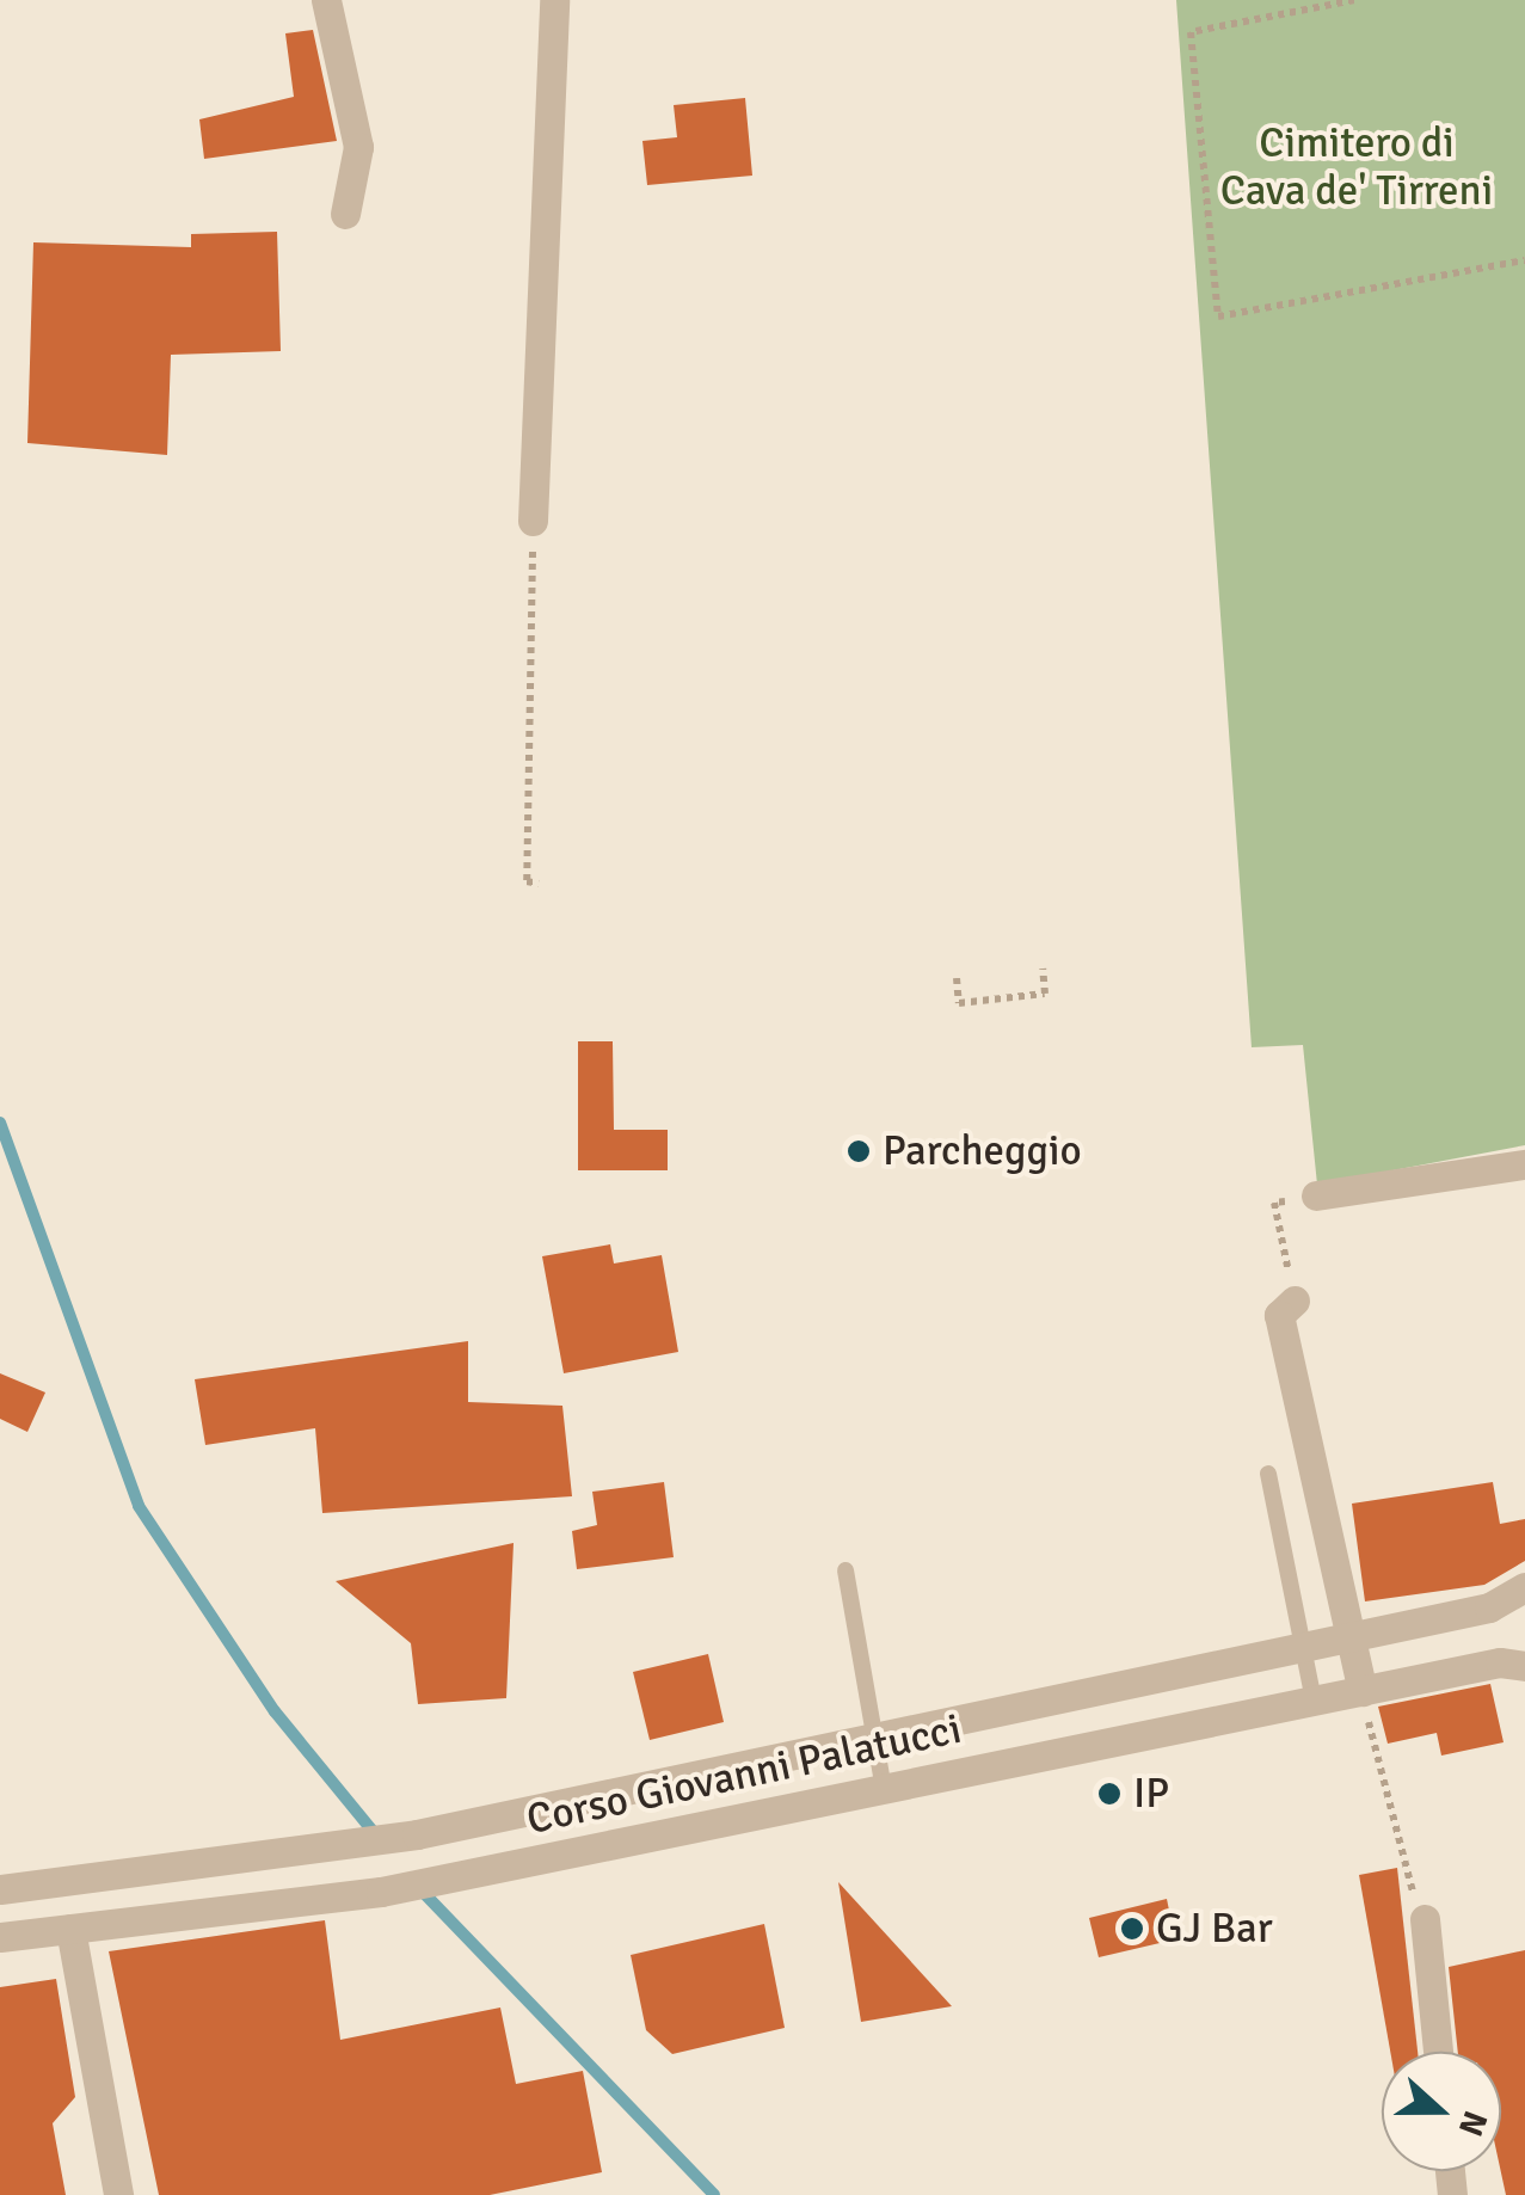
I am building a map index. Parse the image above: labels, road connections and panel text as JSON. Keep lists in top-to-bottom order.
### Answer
{
  "streets": {
    "street": ["Corso Giovanni Palatucci"]
  },
  "parks": ["Cimitero di Cava de' Tirreni"],
  "places": ["Parcheggio", "IP", "GJ Bar"],
  "north": "right"
}
